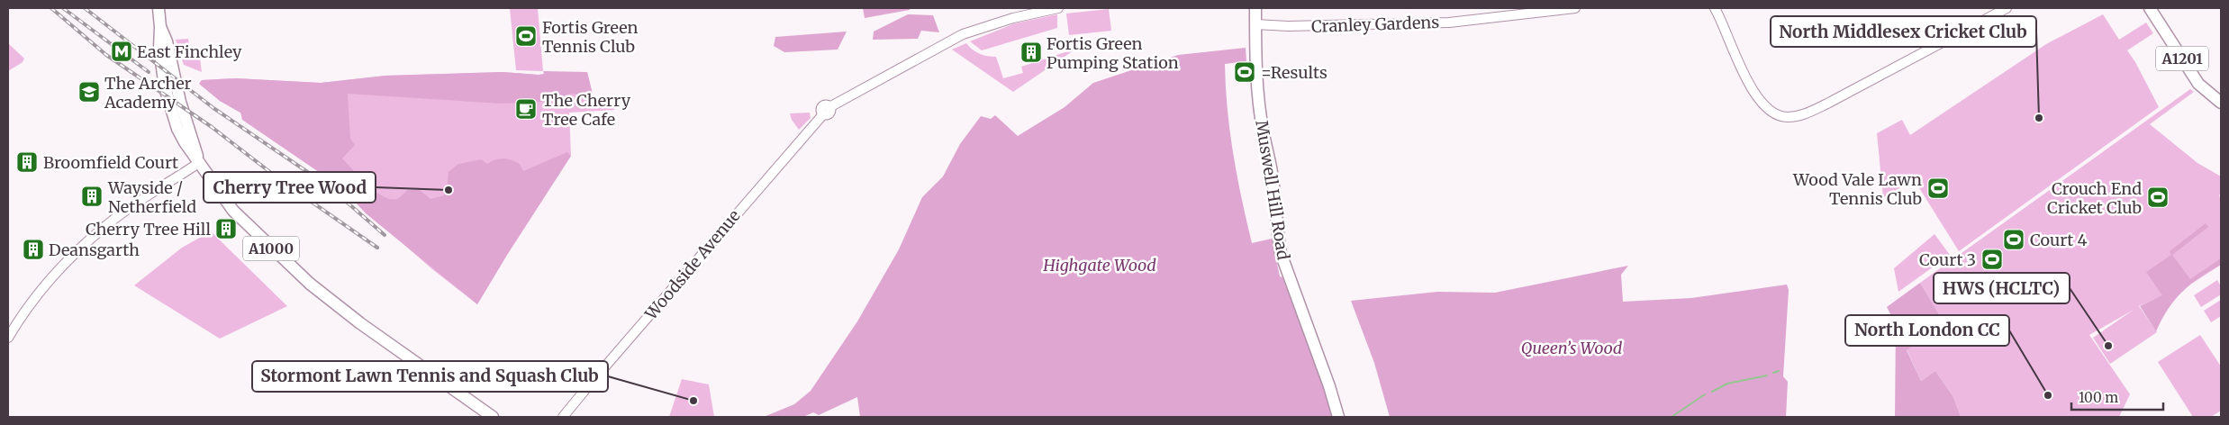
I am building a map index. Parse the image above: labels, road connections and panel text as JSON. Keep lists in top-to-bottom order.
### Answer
{
  "streets": {
    "main road": ["A1201", "Muswell Hill Road", "A1000"],
    "street": ["Cranley Gardens", "Woodside Avenue"]
  },
  "crossings": [
    ["Cranley Gardens", "Muswell Hill Road"]
  ],
  "parks": ["Highgate Wood", "Queen’s Wood"],
  "places": {
    "sports": [
      "Fortis Green Tennis Club",
      "=Results",
      "Wood Vale Lawn Tennis Club",
      "Crouch End Cricket Club",
      "Court 4",
      "Court 3"
    ],
    "metro station": ["East Finchley"],
    "building": [
      "Fortis Green Pumping Station",
      "Broomfield Court",
      "Wayside / Netherfield",
      "Cherry Tree Hill",
      "Deansgarth"
    ],
    "school or university": ["The Archer Academy"],
    "cafe": ["The Cherry Tree Cafe"],
    "other": [
      "North Middlesex Cricket Club",
      "Cherry Tree Wood",
      "HWS (HCLTC)",
      "North London CC",
      "Stormont Lawn Tennis and Squash Club"
    ]
  },
  "scale_bar": "100 m"
}
